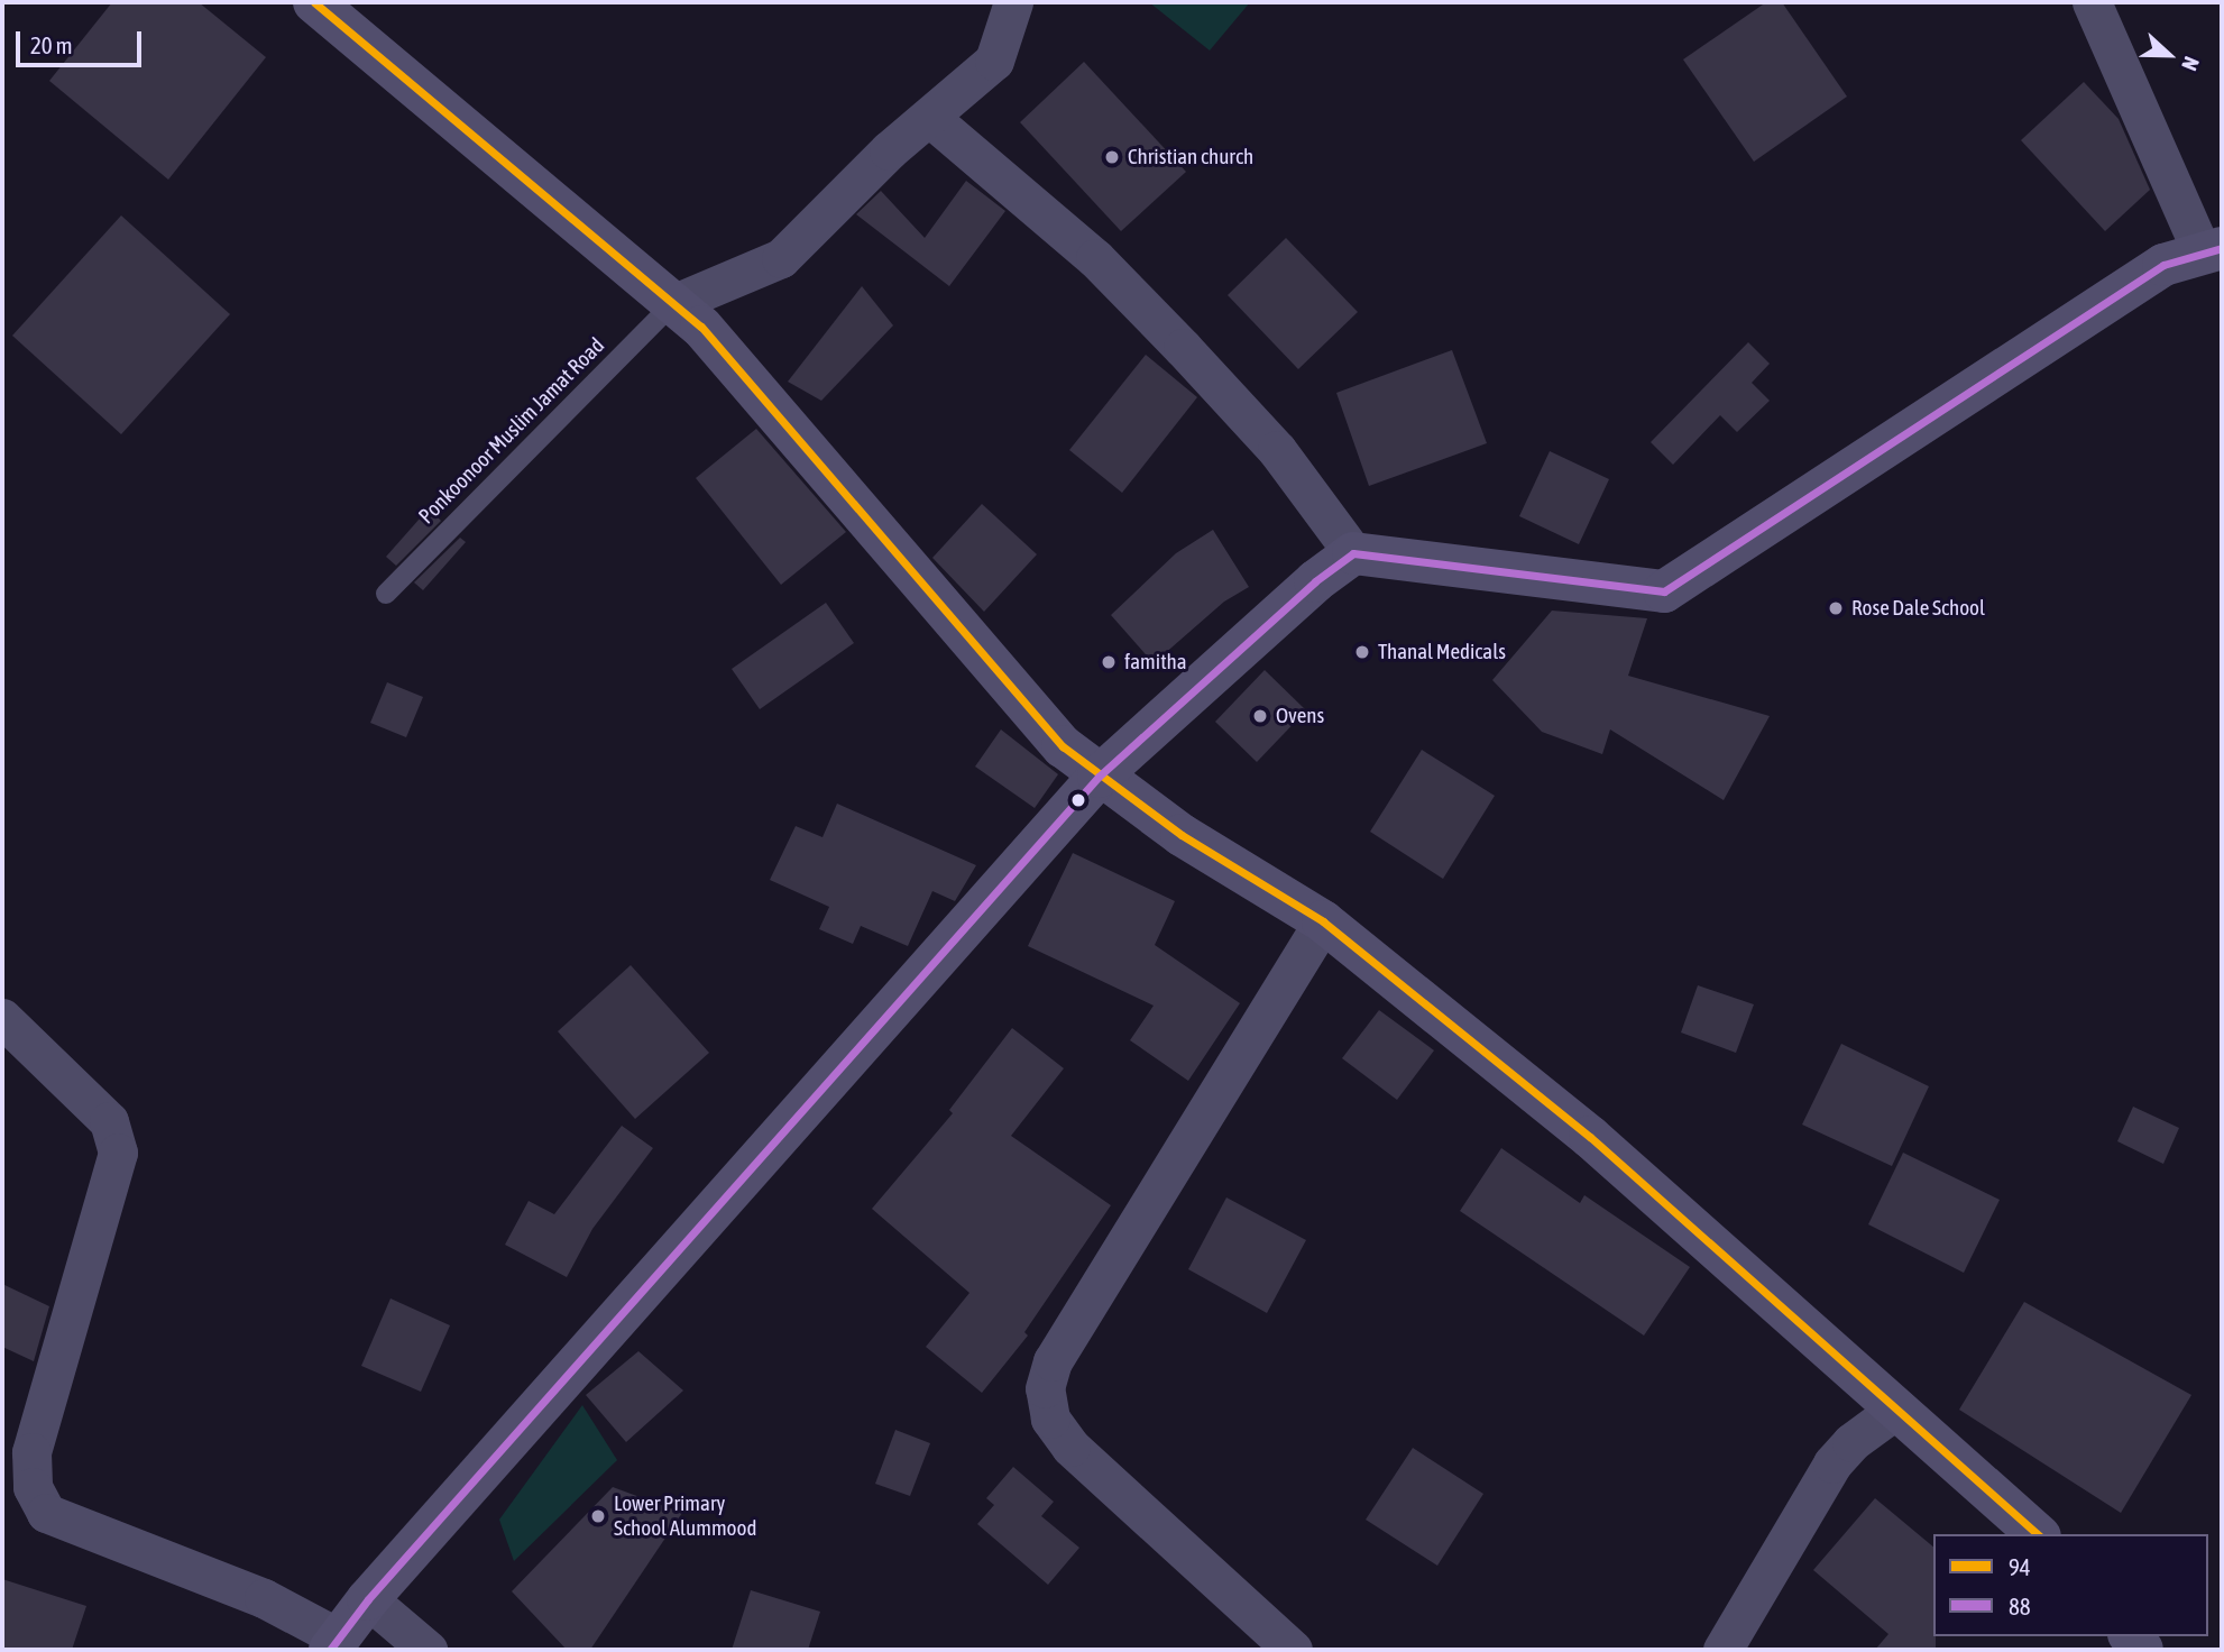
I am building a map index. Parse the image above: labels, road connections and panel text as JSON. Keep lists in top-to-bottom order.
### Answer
{
  "streets": {
    "lane": ["Ponkoonoor Muslim Jamat Road"]
  },
  "places": [
    "Christian church",
    "Rose Dale School",
    "Thanal Medicals",
    "famitha",
    "Ovens",
    "Lower Primary School Alummood"
  ],
  "lines": ["transit line 94", "transit line 88"],
  "legend": ["94", "88"],
  "scale_bar": "20 m",
  "north": "right"
}
